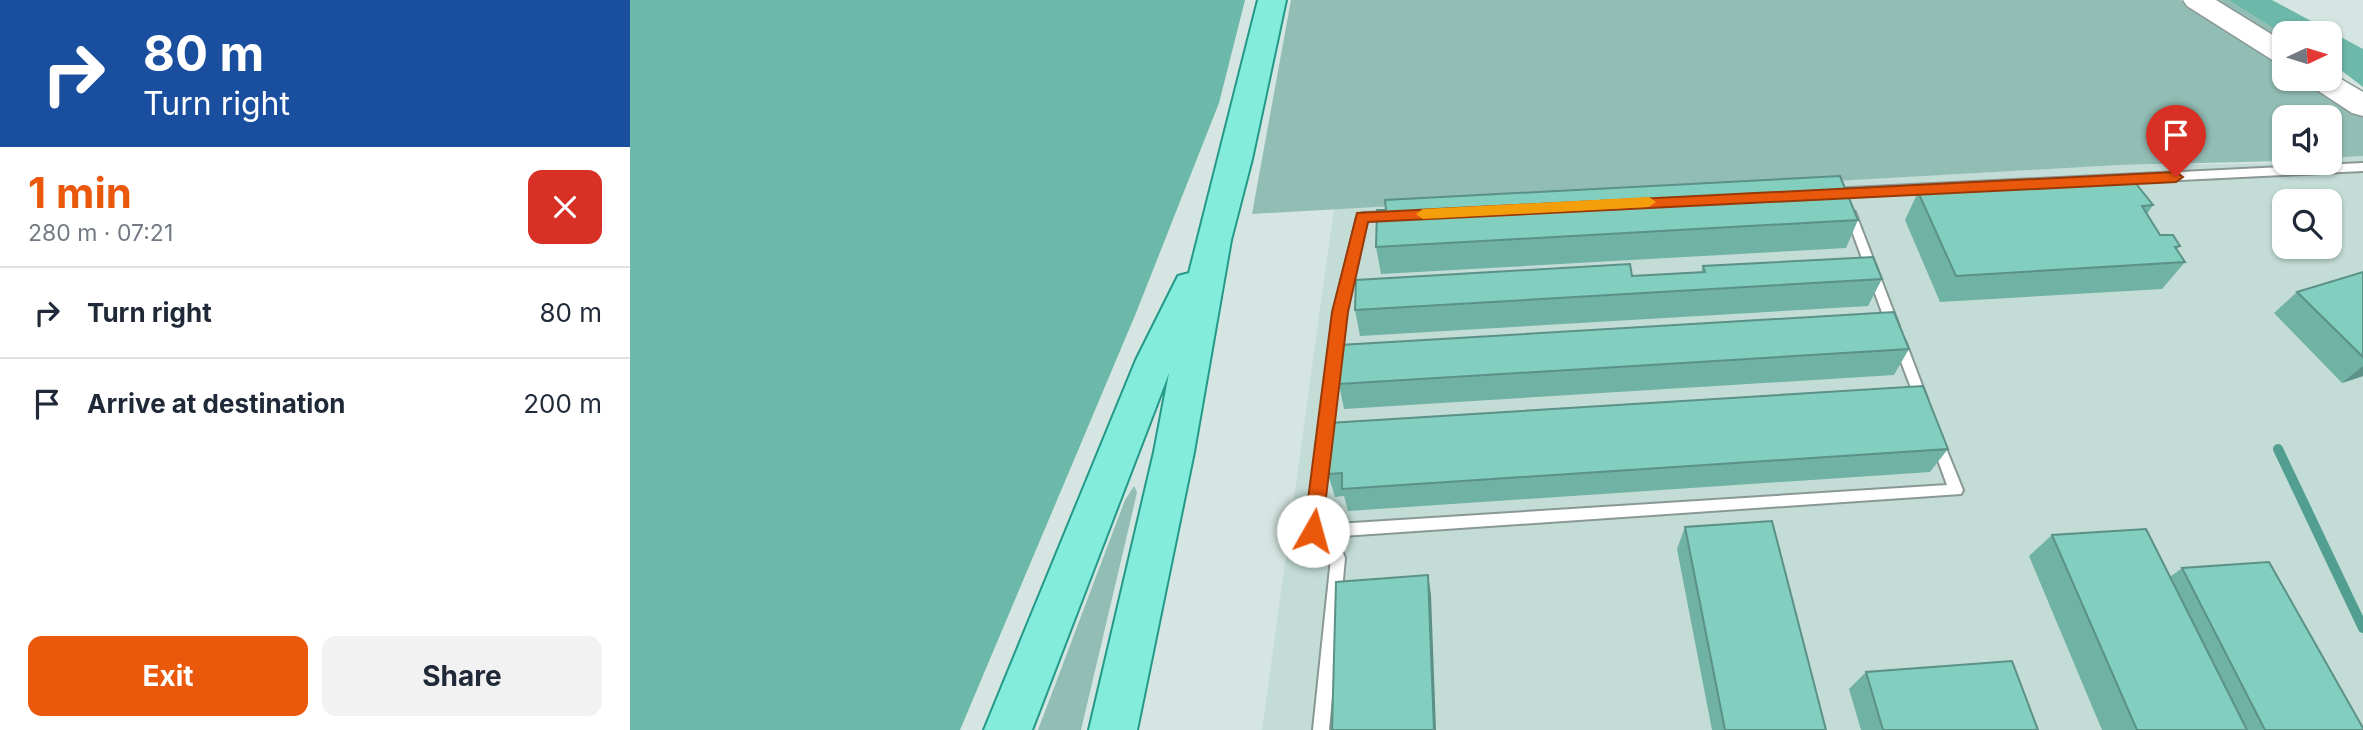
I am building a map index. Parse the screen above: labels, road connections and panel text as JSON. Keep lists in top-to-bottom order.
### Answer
{
  "north": "right",
  "page": {
    "turn": ["80 m", "Turn right"],
    "heading": ["1 min", "280 m · 07:21"],
    "list": [
      {
        "name": "Turn right",
        "value": "80 m"
      },
      {
        "name": "Arrive at destination",
        "value": "200 m"
      }
    ],
    "buttons": ["Exit", "Share"]
  }
}
